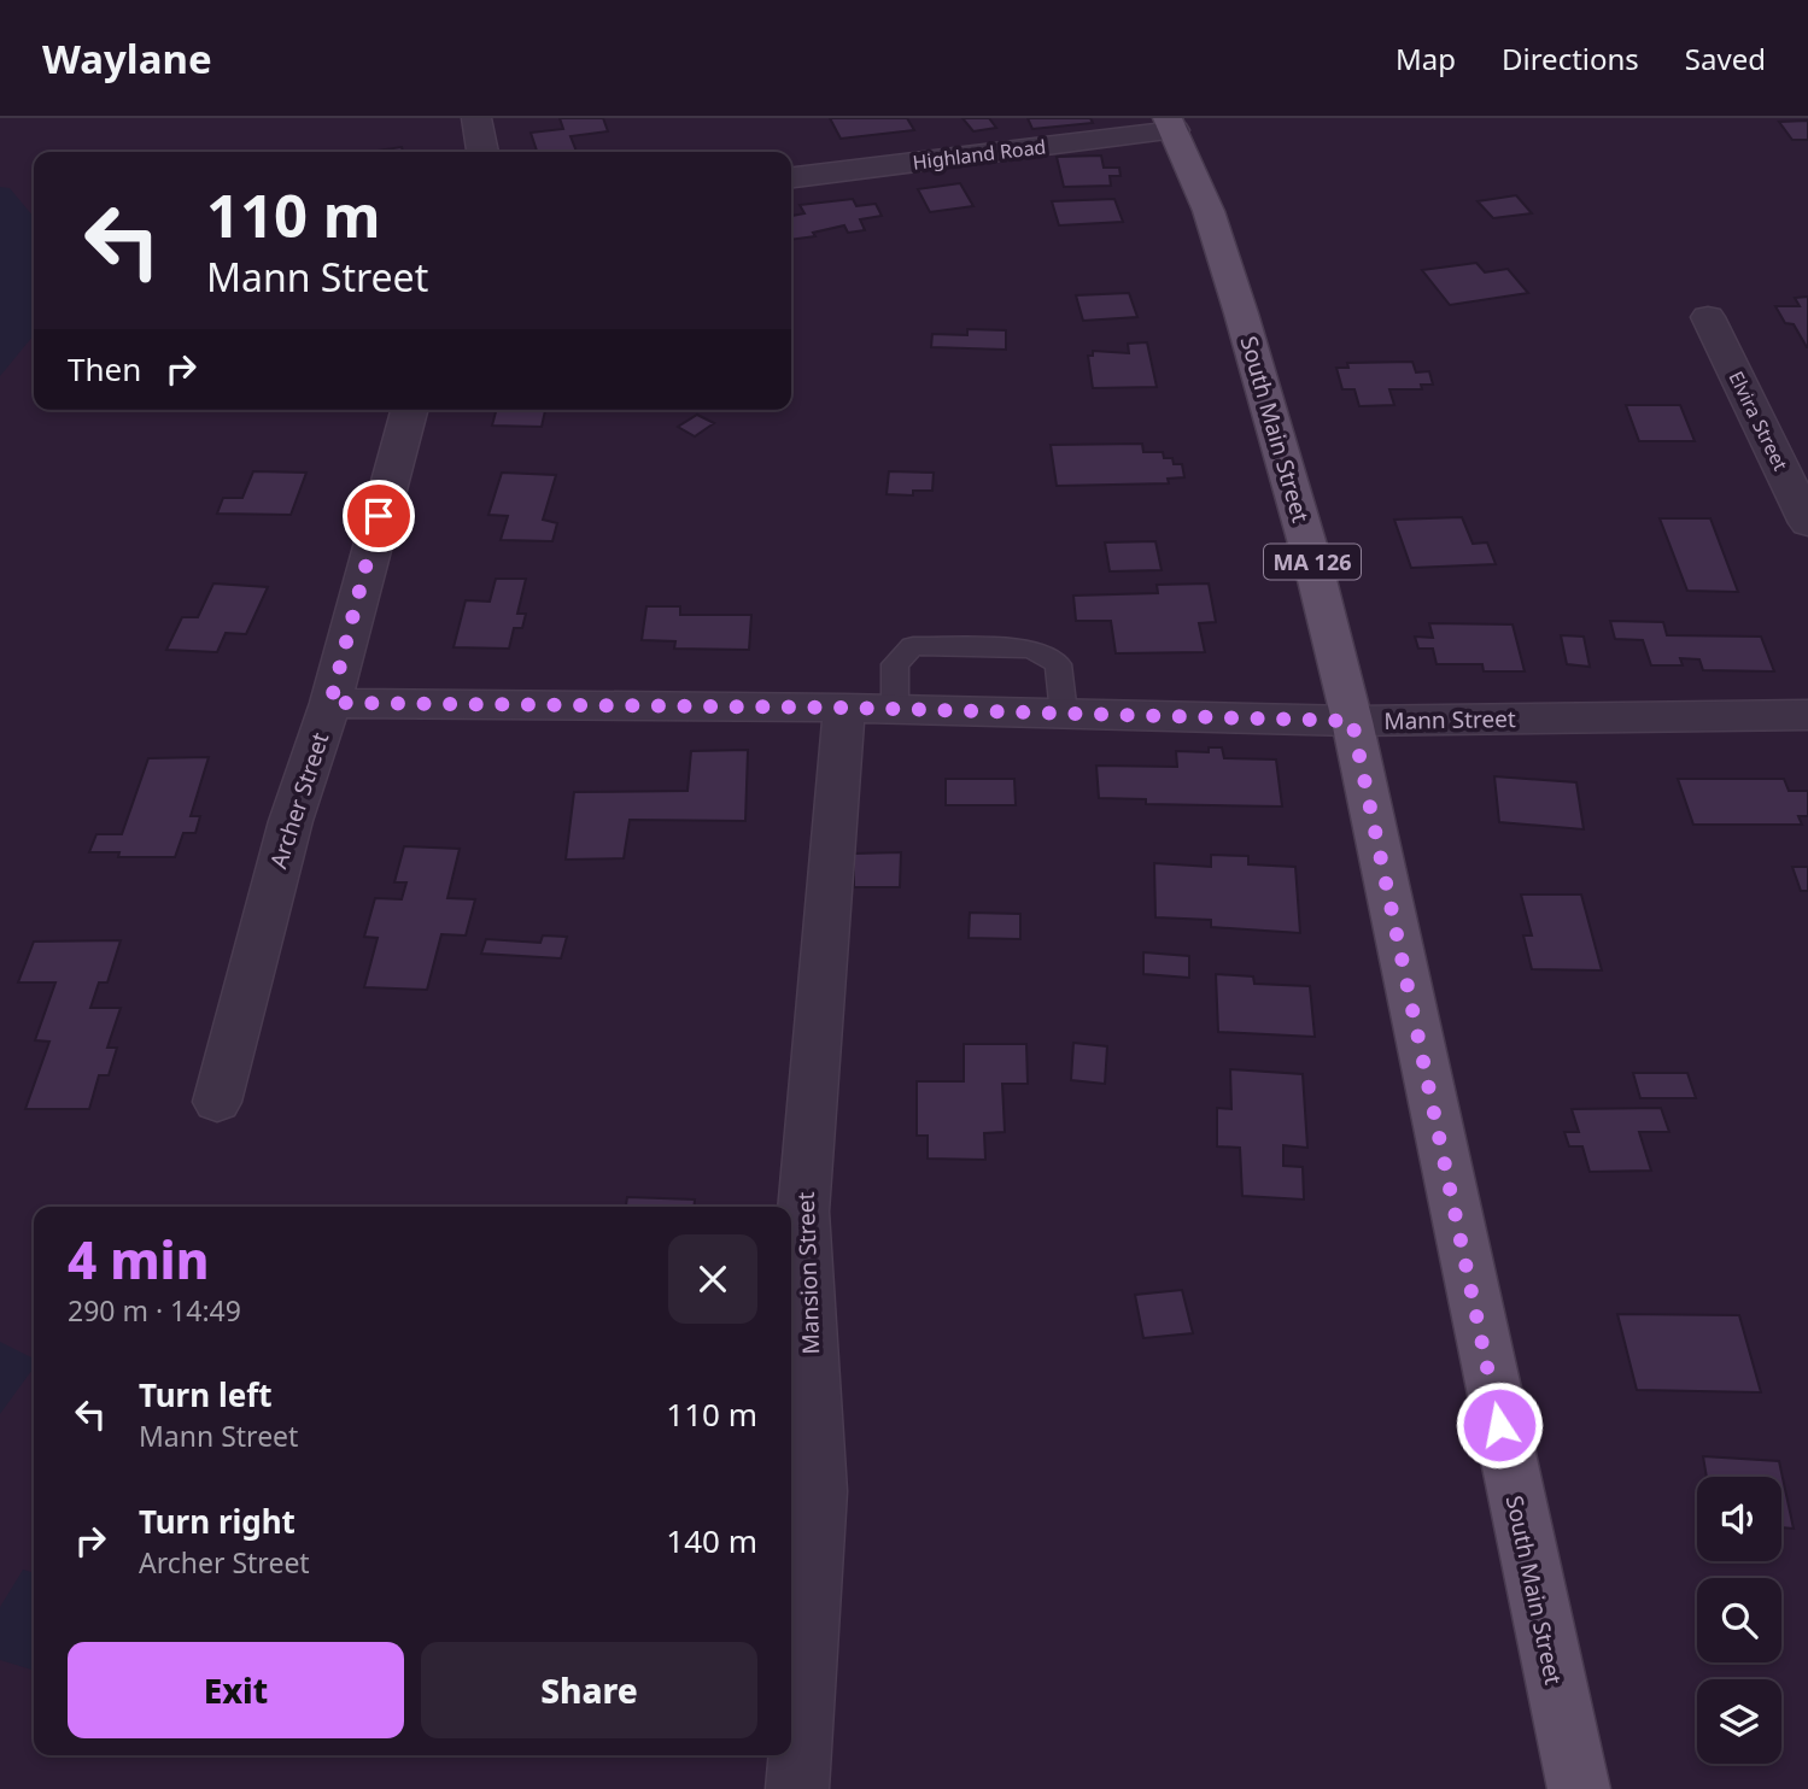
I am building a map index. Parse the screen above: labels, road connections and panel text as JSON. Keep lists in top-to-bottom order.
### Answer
{
  "streets": {
    "main road": ["South Main Street", "MA 126"],
    "street": [
      "Highland Road",
      "Elvira Street",
      "Mann Street",
      "Archer Street",
      "Mansion Street"
    ]
  },
  "crossings": [
    ["Highland Road", "South Main Street"],
    ["South Main Street", "Mann Street"],
    ["Mann Street", "Archer Street"],
    ["Mann Street", "Mansion Street"]
  ],
  "page": {
    "header": "Waylane",
    "nav": ["Map", "Directions", "Saved"],
    "turn": ["110 m", "Mann Street"],
    "then": "Then",
    "heading": ["4 min", "290 m · 14:49"],
    "list": [
      {
        "name": "Turn left",
        "note": "Mann Street",
        "value": "110 m"
      },
      {
        "name": "Turn right",
        "note": "Archer Street",
        "value": "140 m"
      }
    ],
    "buttons": ["Exit", "Share"]
  }
}
